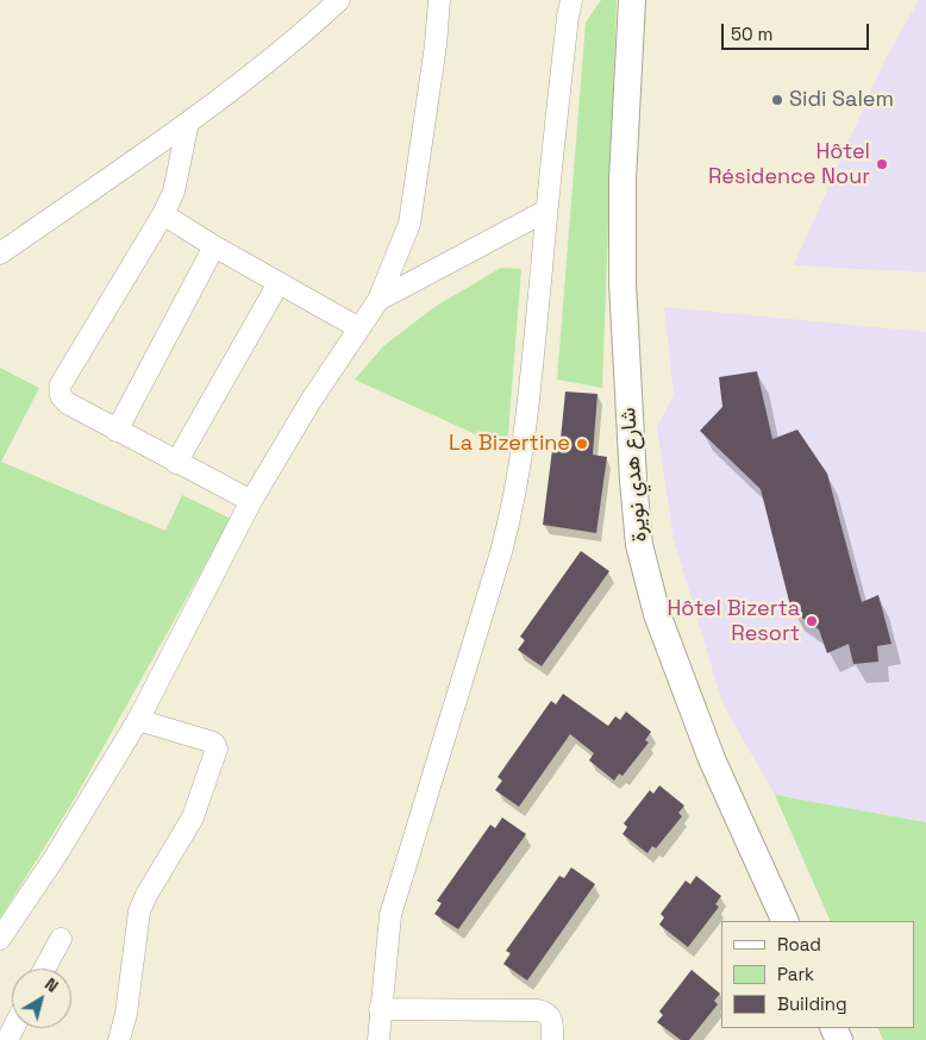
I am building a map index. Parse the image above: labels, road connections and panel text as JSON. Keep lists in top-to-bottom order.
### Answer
{
  "streets": {
    "main road": ["شارع هدي نويرة"]
  },
  "places": [
    "Sidi Salem",
    "Hôtel Résidence Nour",
    "La Bizertine",
    "Hôtel Bizerta Resort"
  ],
  "legend": ["Road", "Park", "Building"],
  "scale_bar": "50 m",
  "north": "top right"
}
